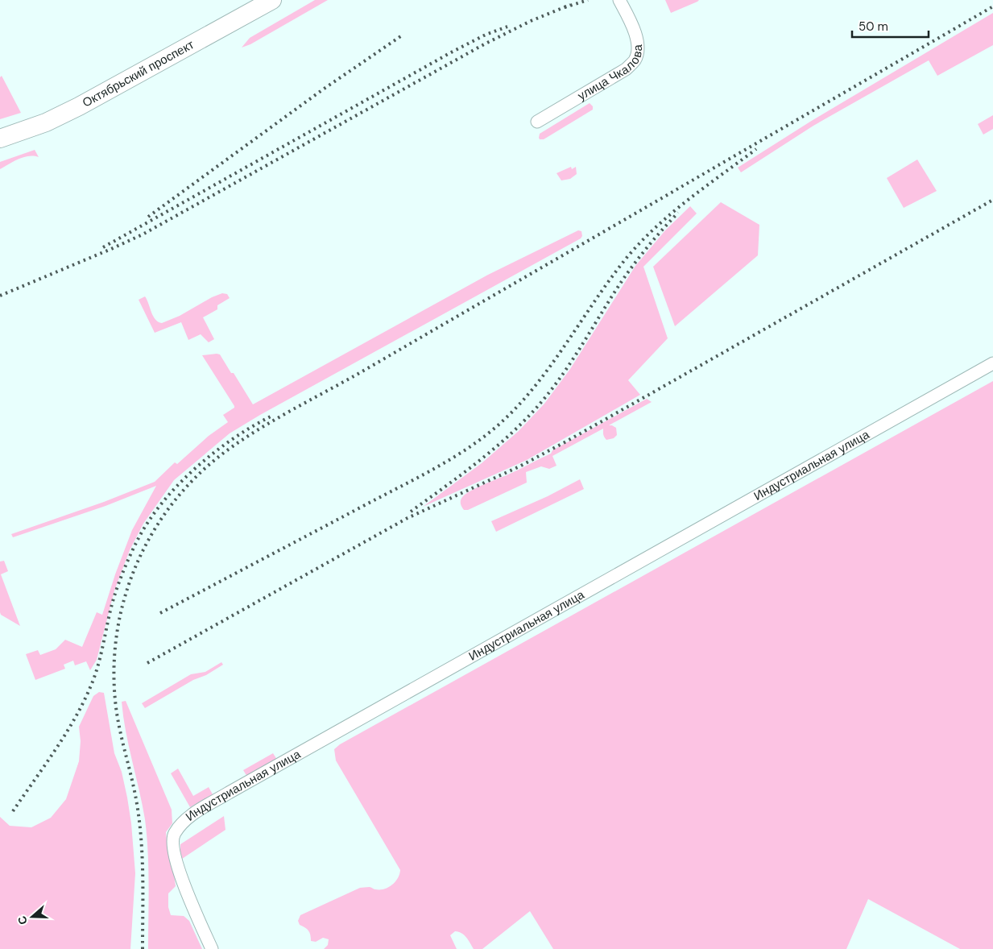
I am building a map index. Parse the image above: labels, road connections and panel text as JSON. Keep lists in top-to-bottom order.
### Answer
{
  "streets": {
    "main road": ["Октябрьский проспект"],
    "street": ["улица Чкалова", "Индустриальная улица"]
  },
  "scale_bar": "50 m",
  "north": "left"
}
